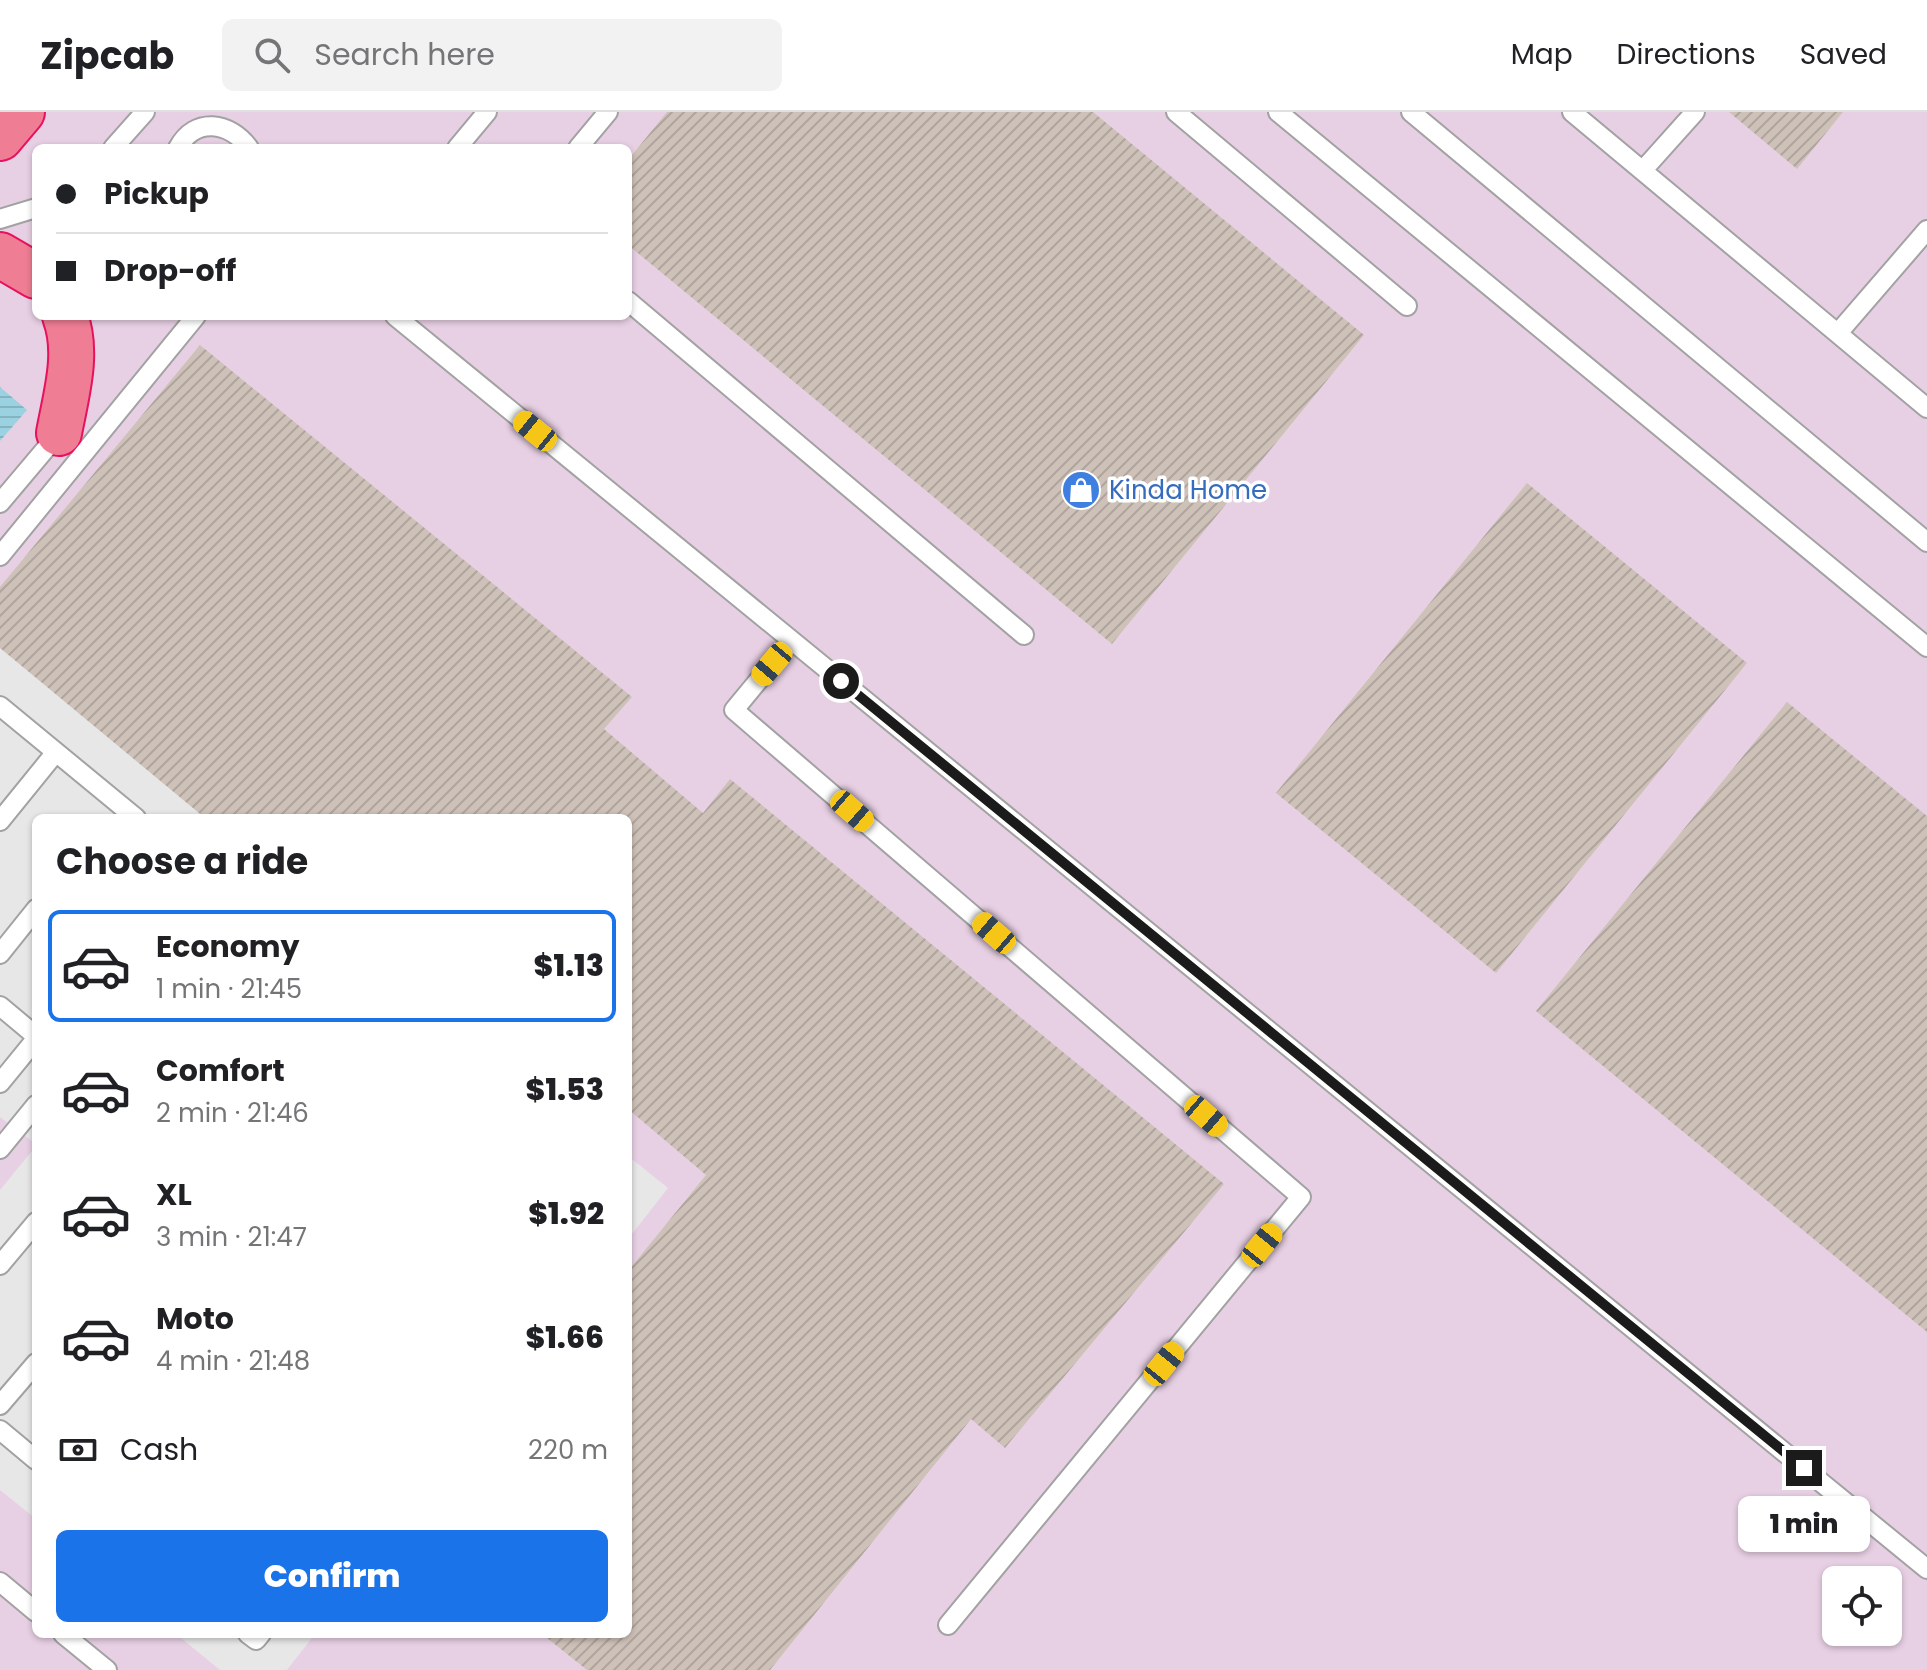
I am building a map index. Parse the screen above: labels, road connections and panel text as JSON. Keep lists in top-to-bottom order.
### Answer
{
  "places": {
    "shop": ["Kinda Home"]
  },
  "page": {
    "header": "Zipcab",
    "search": "Search here",
    "nav": ["Map", "Directions", "Saved"],
    "banner": ["Pickup", "Drop-off"],
    "heading": "Choose a ride",
    "list": [
      {
        "name": "Economy",
        "note": "1 min · 21:45",
        "value": "$1.13"
      },
      {
        "name": "Comfort",
        "note": "2 min · 21:46",
        "value": "$1.53"
      },
      {
        "name": "XL",
        "note": "3 min · 21:47",
        "value": "$1.92"
      },
      {
        "name": "Moto",
        "note": "4 min · 21:48",
        "value": "$1.66"
      }
    ],
    "pay": ["Cash", "220 m"],
    "bubble": "1 min",
    "buttons": "Confirm"
  }
}
